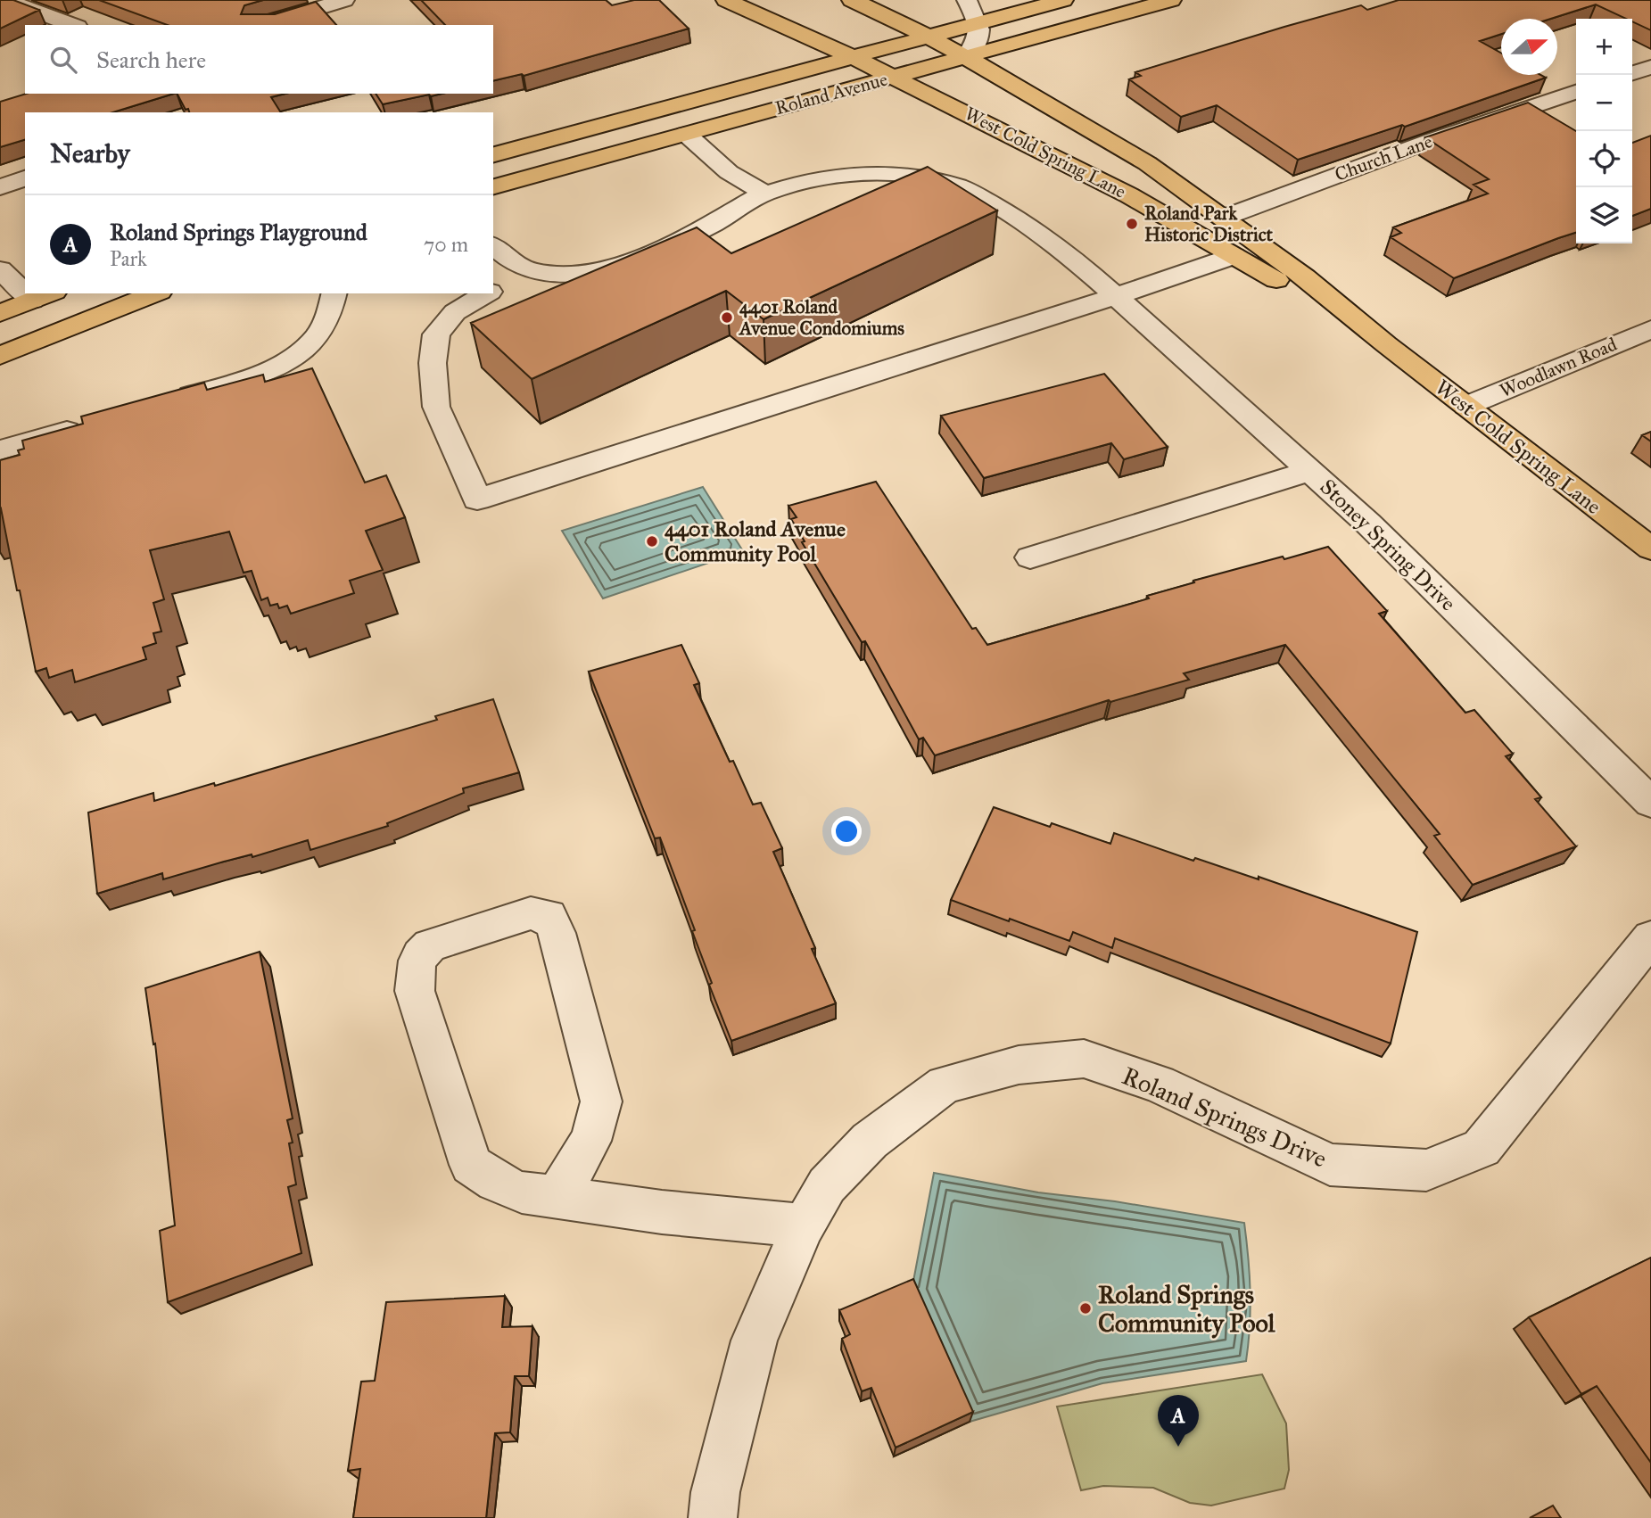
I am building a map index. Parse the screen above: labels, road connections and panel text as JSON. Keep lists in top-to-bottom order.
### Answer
{
  "streets": {
    "main road": ["Roland Avenue", "West Cold Spring Lane"],
    "street": [
      "Church Lane",
      "Woodlawn Road",
      "Stoney Spring Drive",
      "Roland Springs Drive"
    ]
  },
  "crossings": [
    ["Roland Avenue", "West Cold Spring Lane"],
    ["West Cold Spring Lane", "Church Lane"],
    ["West Cold Spring Lane", "Woodlawn Road"]
  ],
  "places": [
    "Roland Park Historic District",
    "4401 Roland Avenue Condomiums",
    "4401 Roland Avenue Community Pool",
    "Roland Springs Community Pool"
  ],
  "north": "right",
  "page": {
    "map_buttons": ["+", "−"],
    "search": "Search here",
    "heading": "Nearby",
    "list": [
      {
        "mark": "A",
        "name": "Roland Springs Playground",
        "note": "Park",
        "value": "70 m"
      }
    ],
    "pins": "A"
  }
}
